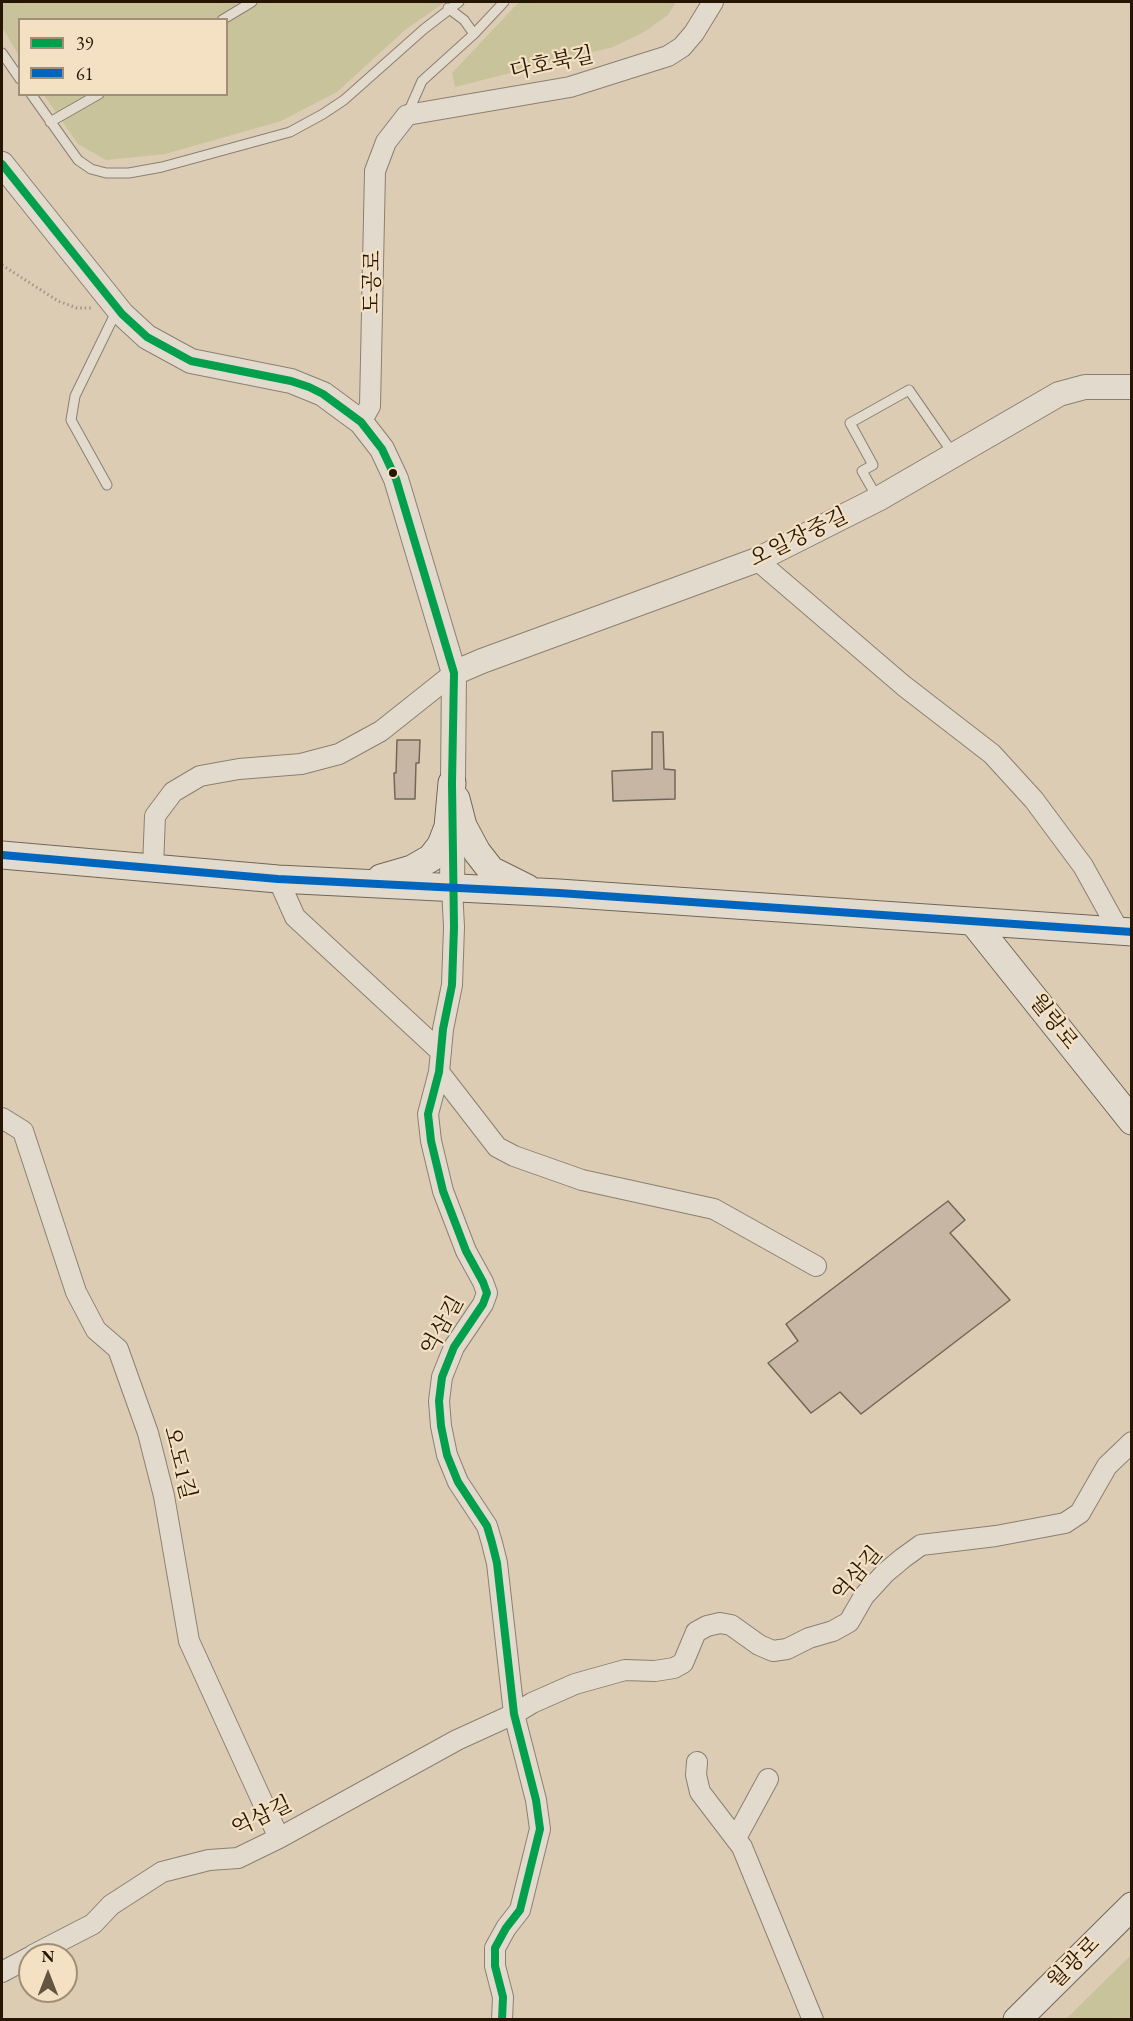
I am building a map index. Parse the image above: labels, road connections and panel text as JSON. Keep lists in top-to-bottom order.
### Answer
{
  "streets": {
    "main road": ["월랑로", "월광로"],
    "street": [
      "다호북길",
      "도공로",
      "오일장중길",
      "억삼길",
      "오도1길"
    ]
  },
  "crossings": [
    ["다호북길", "도공로"],
    ["억삼길", "오도1길"]
  ],
  "lines": ["transit line 39", "transit line 61"],
  "legend": ["39", "61"],
  "north": "top"
}
